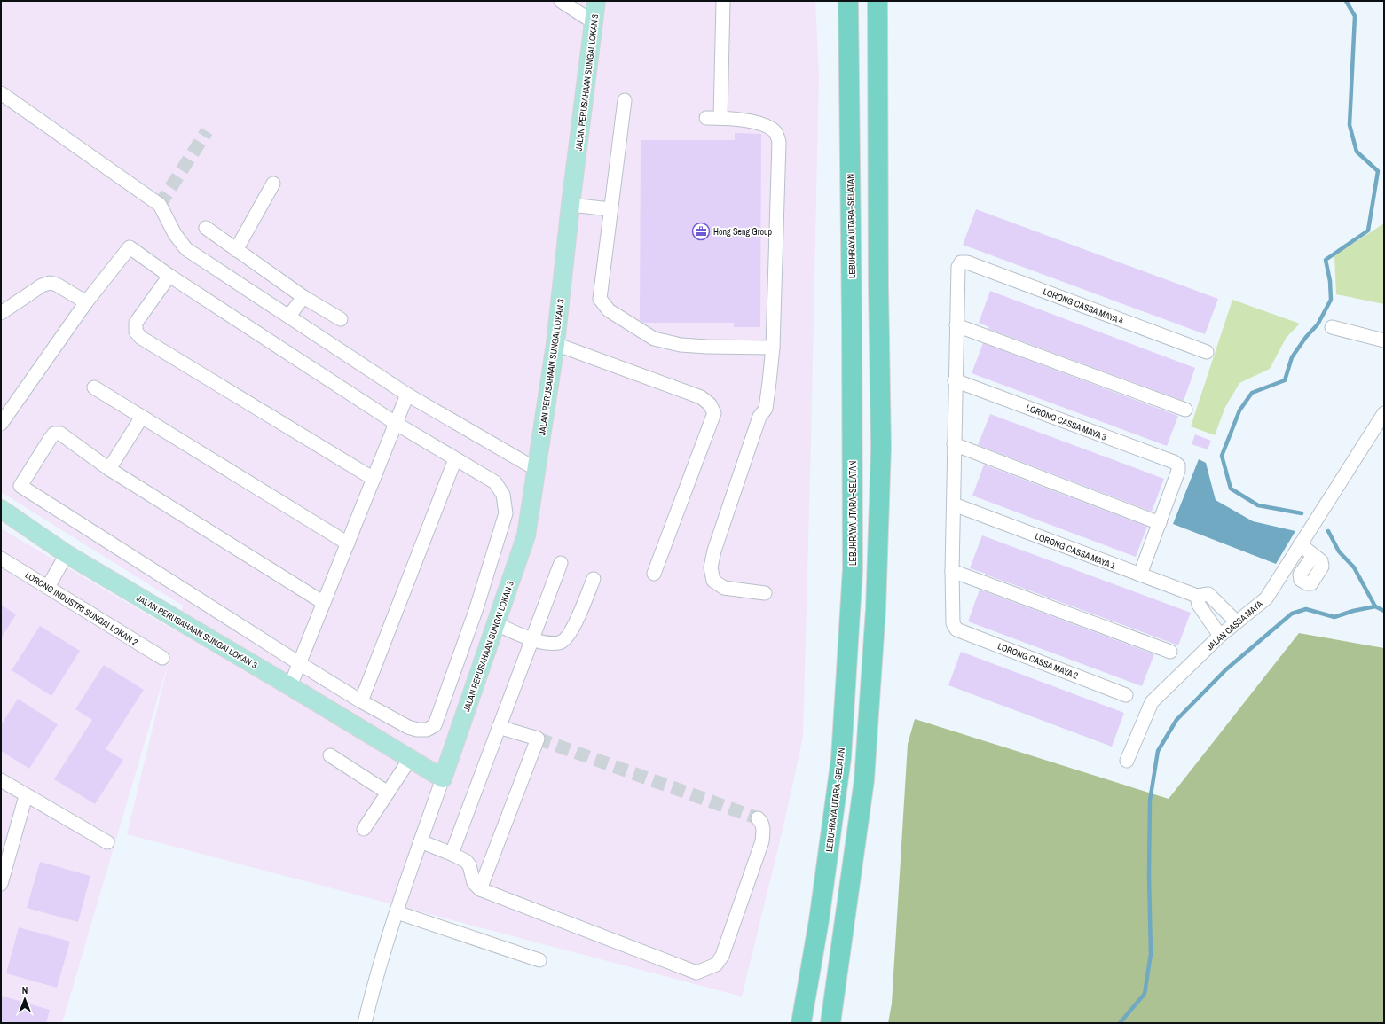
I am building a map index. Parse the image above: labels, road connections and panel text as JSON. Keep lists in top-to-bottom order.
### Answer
{
  "streets": {
    "highway": ["LEBUHRAYA UTARA–SELATAN"],
    "main road": ["JALAN PERUSAHAAN SUNGAI LOKAN 3"],
    "street": [
      "LORONG CASSA MAYA 4",
      "LORONG CASSA MAYA 3",
      "LORONG CASSA MAYA 1",
      "LORONG INDUSTRI SUNGAI LOKAN 2",
      "JALAN CASSA MAYA",
      "LORONG CASSA MAYA 2"
    ]
  },
  "crossings": [
    ["LORONG CASSA MAYA 1", "JALAN CASSA MAYA"]
  ],
  "places": {
    "office": ["Hong Seng Group"]
  },
  "north": "top"
}
